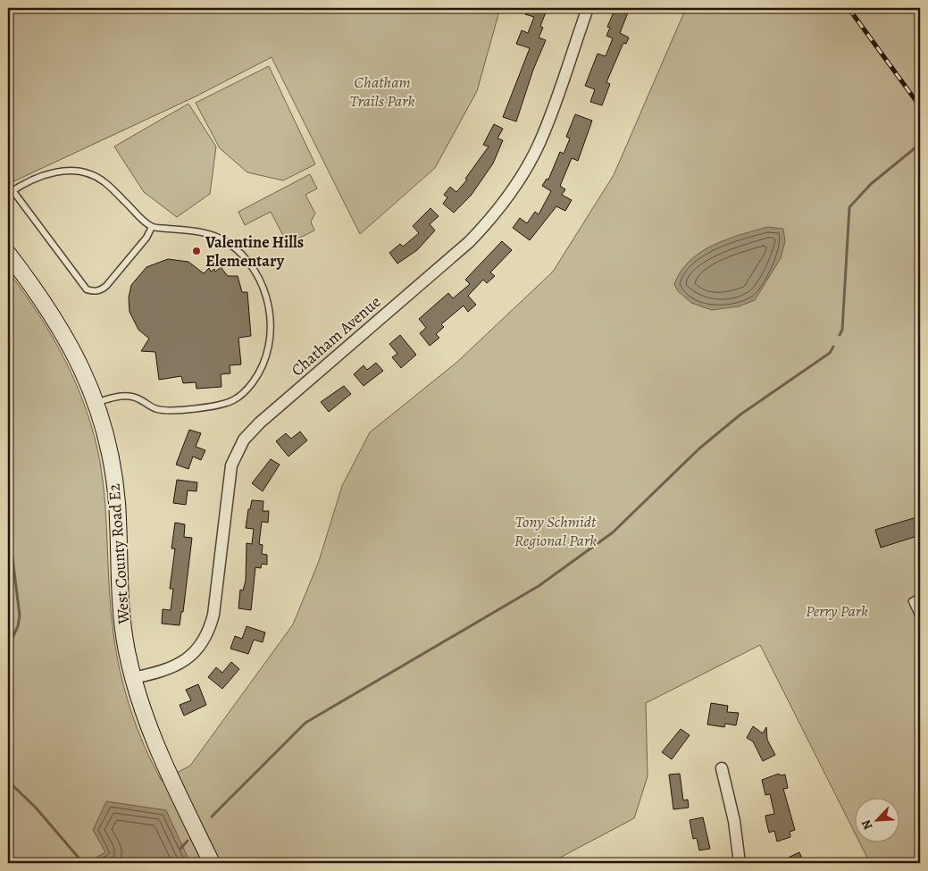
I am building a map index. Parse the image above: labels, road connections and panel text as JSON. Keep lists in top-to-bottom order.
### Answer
{
  "streets": {
    "street": ["Chatham Avenue", "West County Road E2"]
  },
  "crossings": [
    ["Chatham Avenue", "West County Road E2"]
  ],
  "parks": ["Chatham Trails Park", "Tony Schmidt Regional Park", "Perry Park"],
  "places": ["Valentine Hills Elementary"],
  "north": "bottom left"
}
